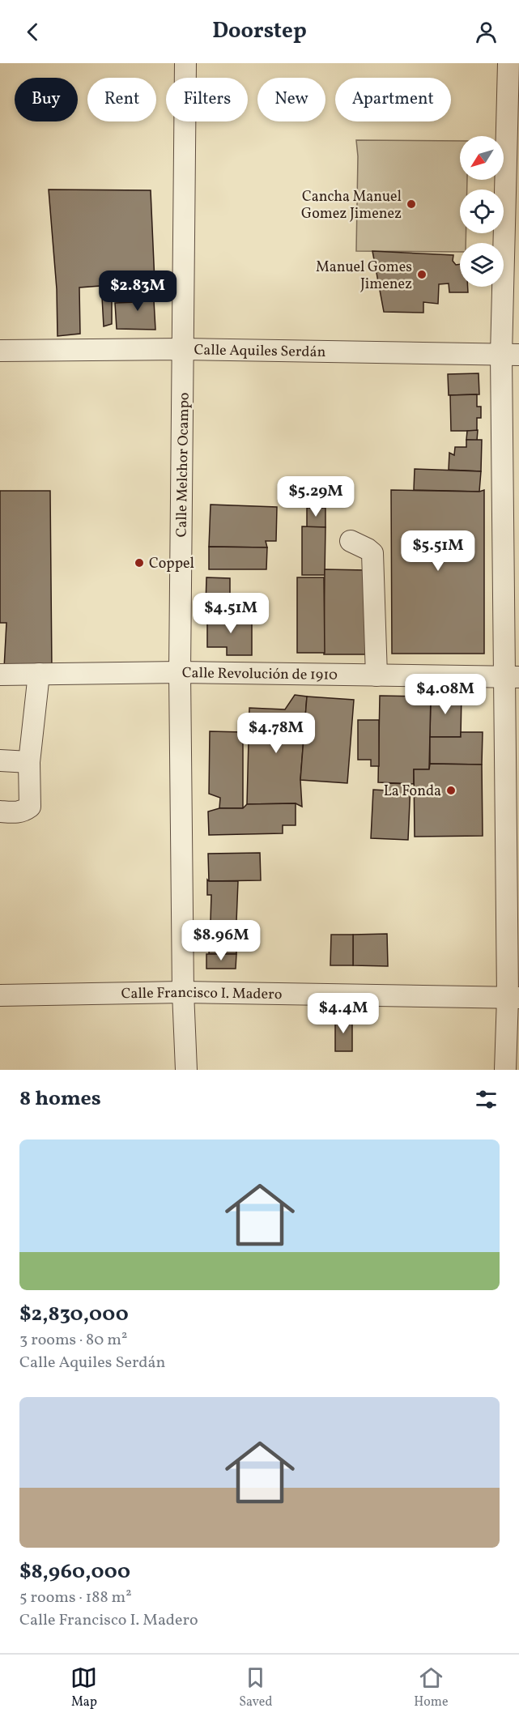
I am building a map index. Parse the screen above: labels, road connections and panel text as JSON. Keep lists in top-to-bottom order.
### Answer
{
  "streets": {
    "street": [
      "Calle Aquiles Serdán",
      "Calle Melchor Ocampo",
      "Calle Revolución de 1910",
      "Calle Francisco I. Madero"
    ]
  },
  "crossings": [
    ["Calle Aquiles Serdán", "Calle Melchor Ocampo"],
    ["Calle Melchor Ocampo", "Calle Revolución de 1910"],
    ["Calle Melchor Ocampo", "Calle Francisco I. Madero"]
  ],
  "places": [
    "Cancha Manuel Gomez Jimenez",
    "Manuel Gomes Jimenez",
    "Coppel",
    "La Fonda"
  ],
  "north": "bottom left",
  "page": {
    "header": "Doorstep",
    "chip": [
      "Buy",
      "Rent",
      "Filters",
      "New",
      "Apartment"
    ],
    "price": [
      "$2.83M",
      "$5.29M",
      "$5.51M",
      "$4.51M",
      "$4.08M",
      "$4.78M",
      "$8.96M",
      "$4.4M"
    ],
    "heading": "8 homes",
    "list": [
      {
        "name": "$2,830,000",
        "note": "3 rooms · 80 m² · Calle Aquiles Serdán"
      },
      {
        "name": "$8,960,000",
        "note": "5 rooms · 188 m² · Calle Francisco I. Madero"
      }
    ],
    "tabs": ["Map", "Saved", "Home"]
  }
}
